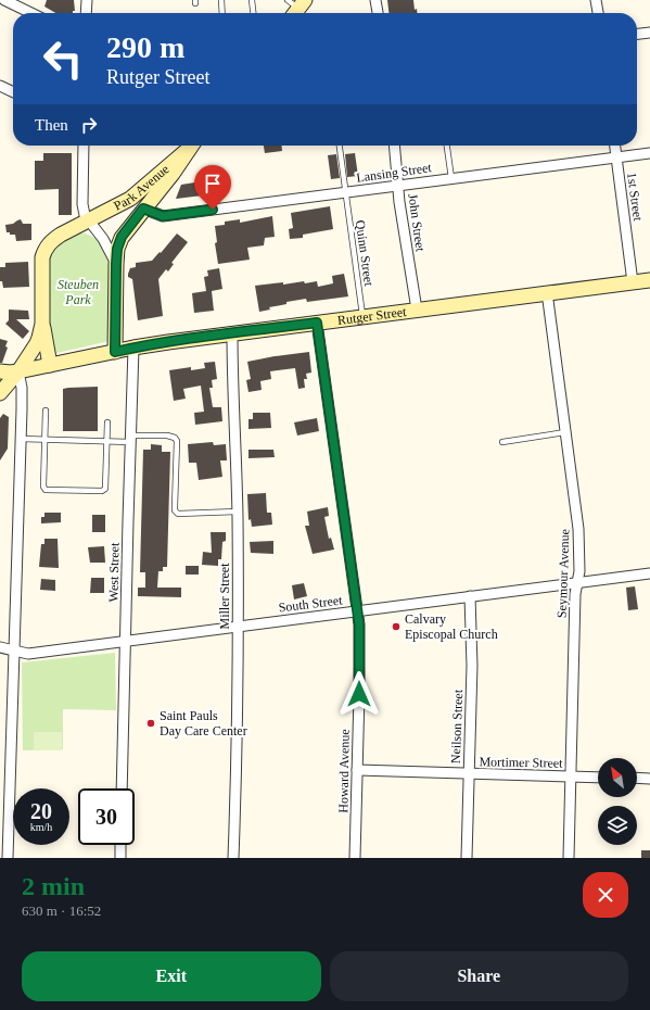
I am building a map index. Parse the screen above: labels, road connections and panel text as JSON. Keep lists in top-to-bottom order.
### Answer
{
  "streets": {
    "street": [
      "Lansing Street",
      "Park Avenue",
      "1st Street",
      "John Street",
      "Rutger Street",
      "West Street",
      "Seymour Avenue",
      "Miller Street",
      "South Street",
      "Neilson Street",
      "Mortimer Street",
      "Howard Avenue"
    ],
    "lane": ["Quinn Street"]
  },
  "crossings": [
    ["Lansing Street", "Park Avenue"],
    ["Lansing Street", "1st Street"],
    ["Lansing Street", "John Street"],
    ["Lansing Street", "Quinn Street"],
    ["1st Street", "Rutger Street"],
    ["John Street", "Rutger Street"],
    ["Quinn Street", "Rutger Street"],
    ["Rutger Street", "West Street"],
    ["Rutger Street", "Seymour Avenue"],
    ["Rutger Street", "Miller Street"],
    ["Rutger Street", "Howard Avenue"],
    ["West Street", "South Street"],
    ["Seymour Avenue", "South Street"],
    ["Seymour Avenue", "Mortimer Street"],
    ["Miller Street", "South Street"],
    ["South Street", "Neilson Street"],
    ["South Street", "Howard Avenue"],
    ["Neilson Street", "Mortimer Street"],
    ["Mortimer Street", "Howard Avenue"]
  ],
  "parks": ["Steuben Park"],
  "places": ["Calvary Episcopal Church", "Saint Pauls Day Care Center"],
  "north": "top left",
  "page": {
    "turn": ["290 m", "Rutger Street"],
    "then": "Then",
    "speed": "20 km/h",
    "limit": "30",
    "heading": ["2 min", "630 m · 16:52"],
    "buttons": ["Exit", "Share"]
  }
}
